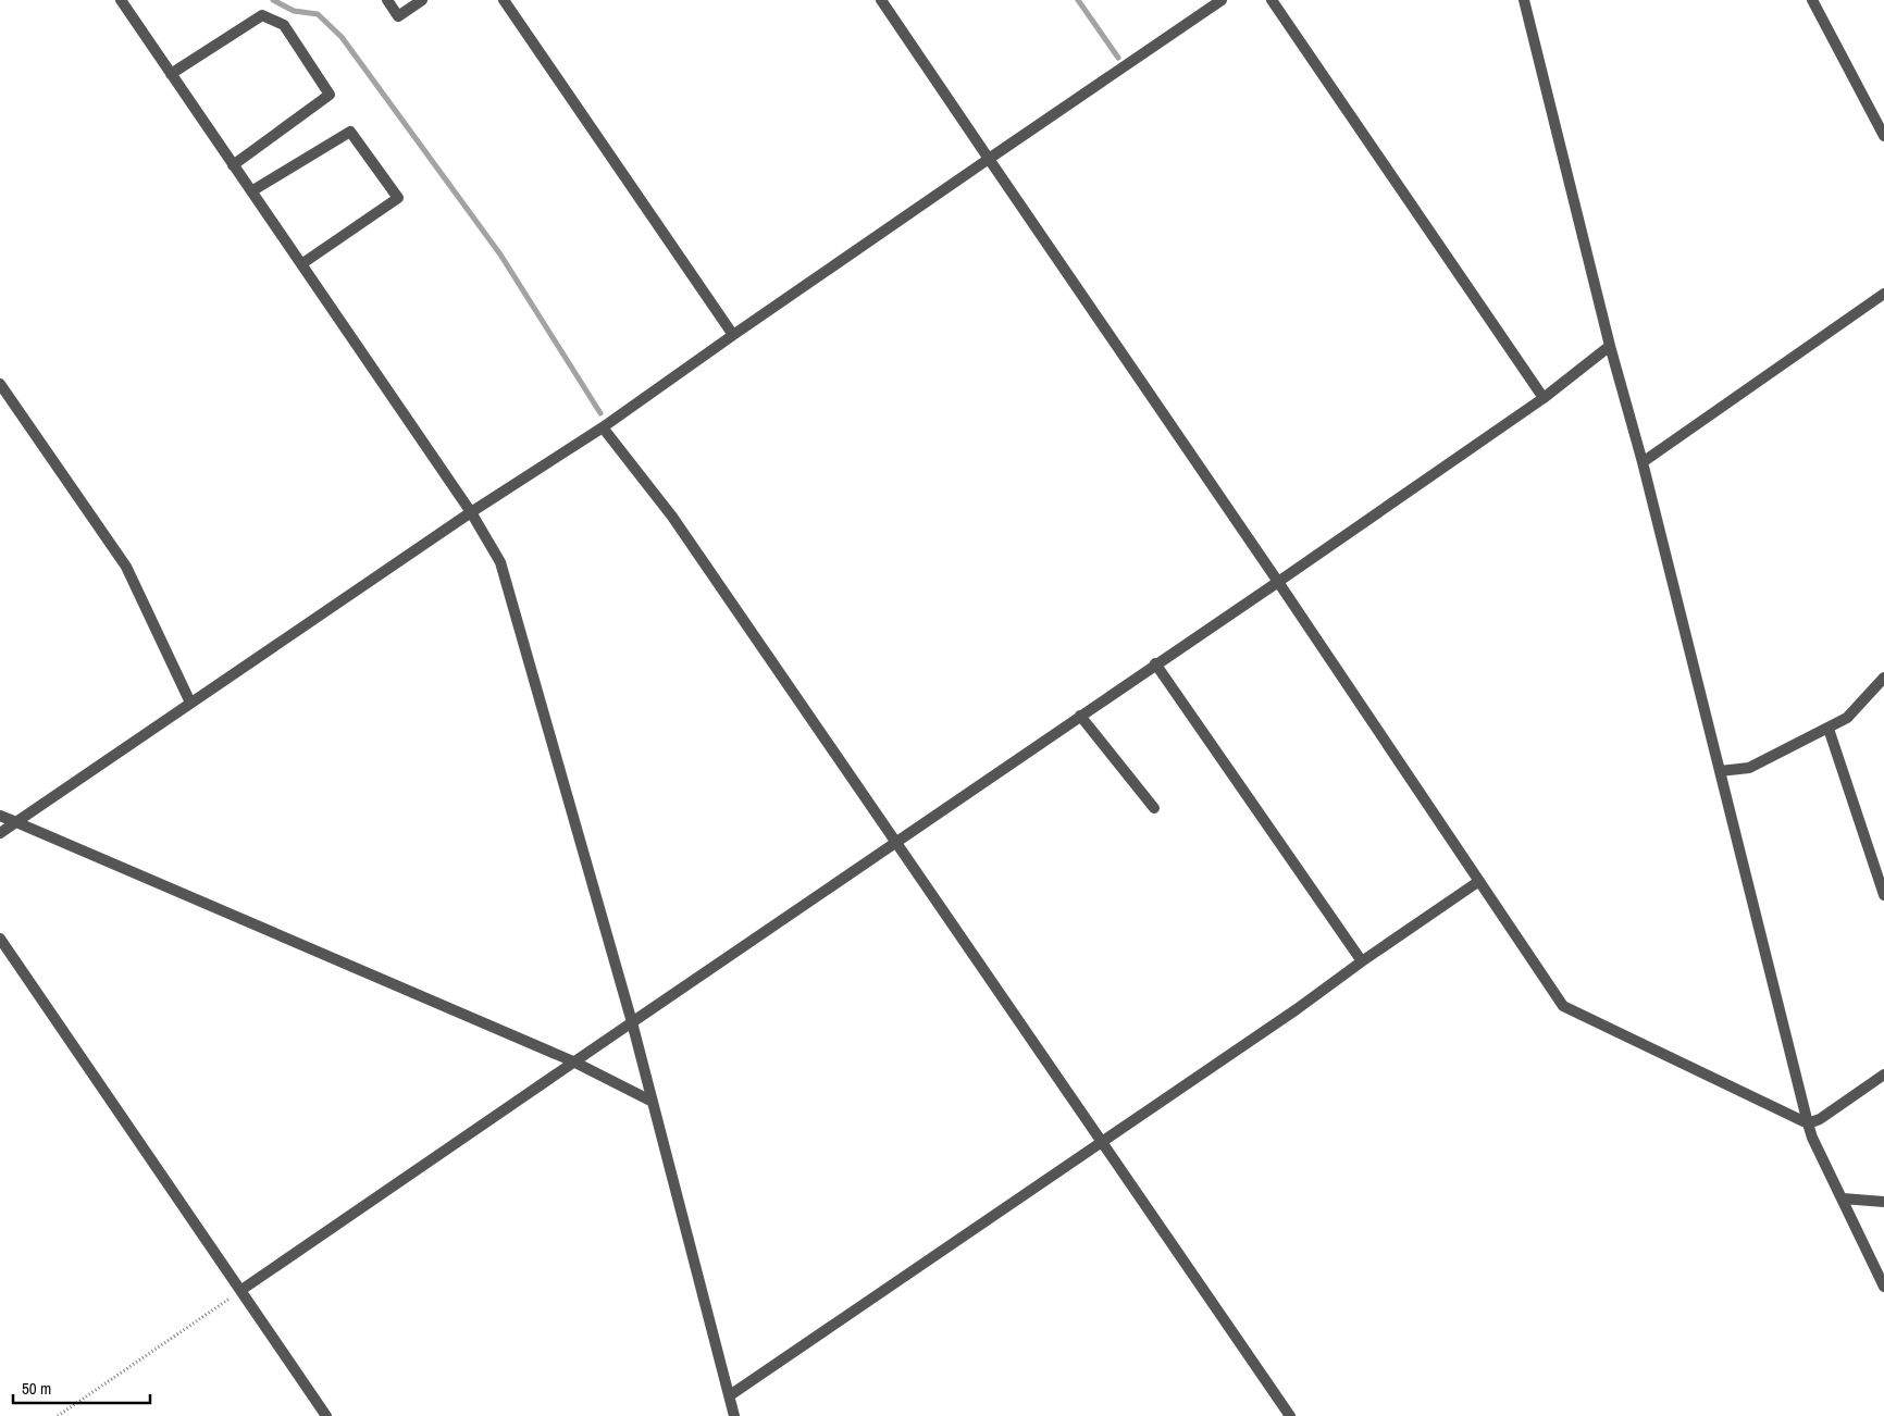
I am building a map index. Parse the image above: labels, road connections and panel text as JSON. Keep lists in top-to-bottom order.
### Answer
{
  "scale_bar": "50 m"
}
